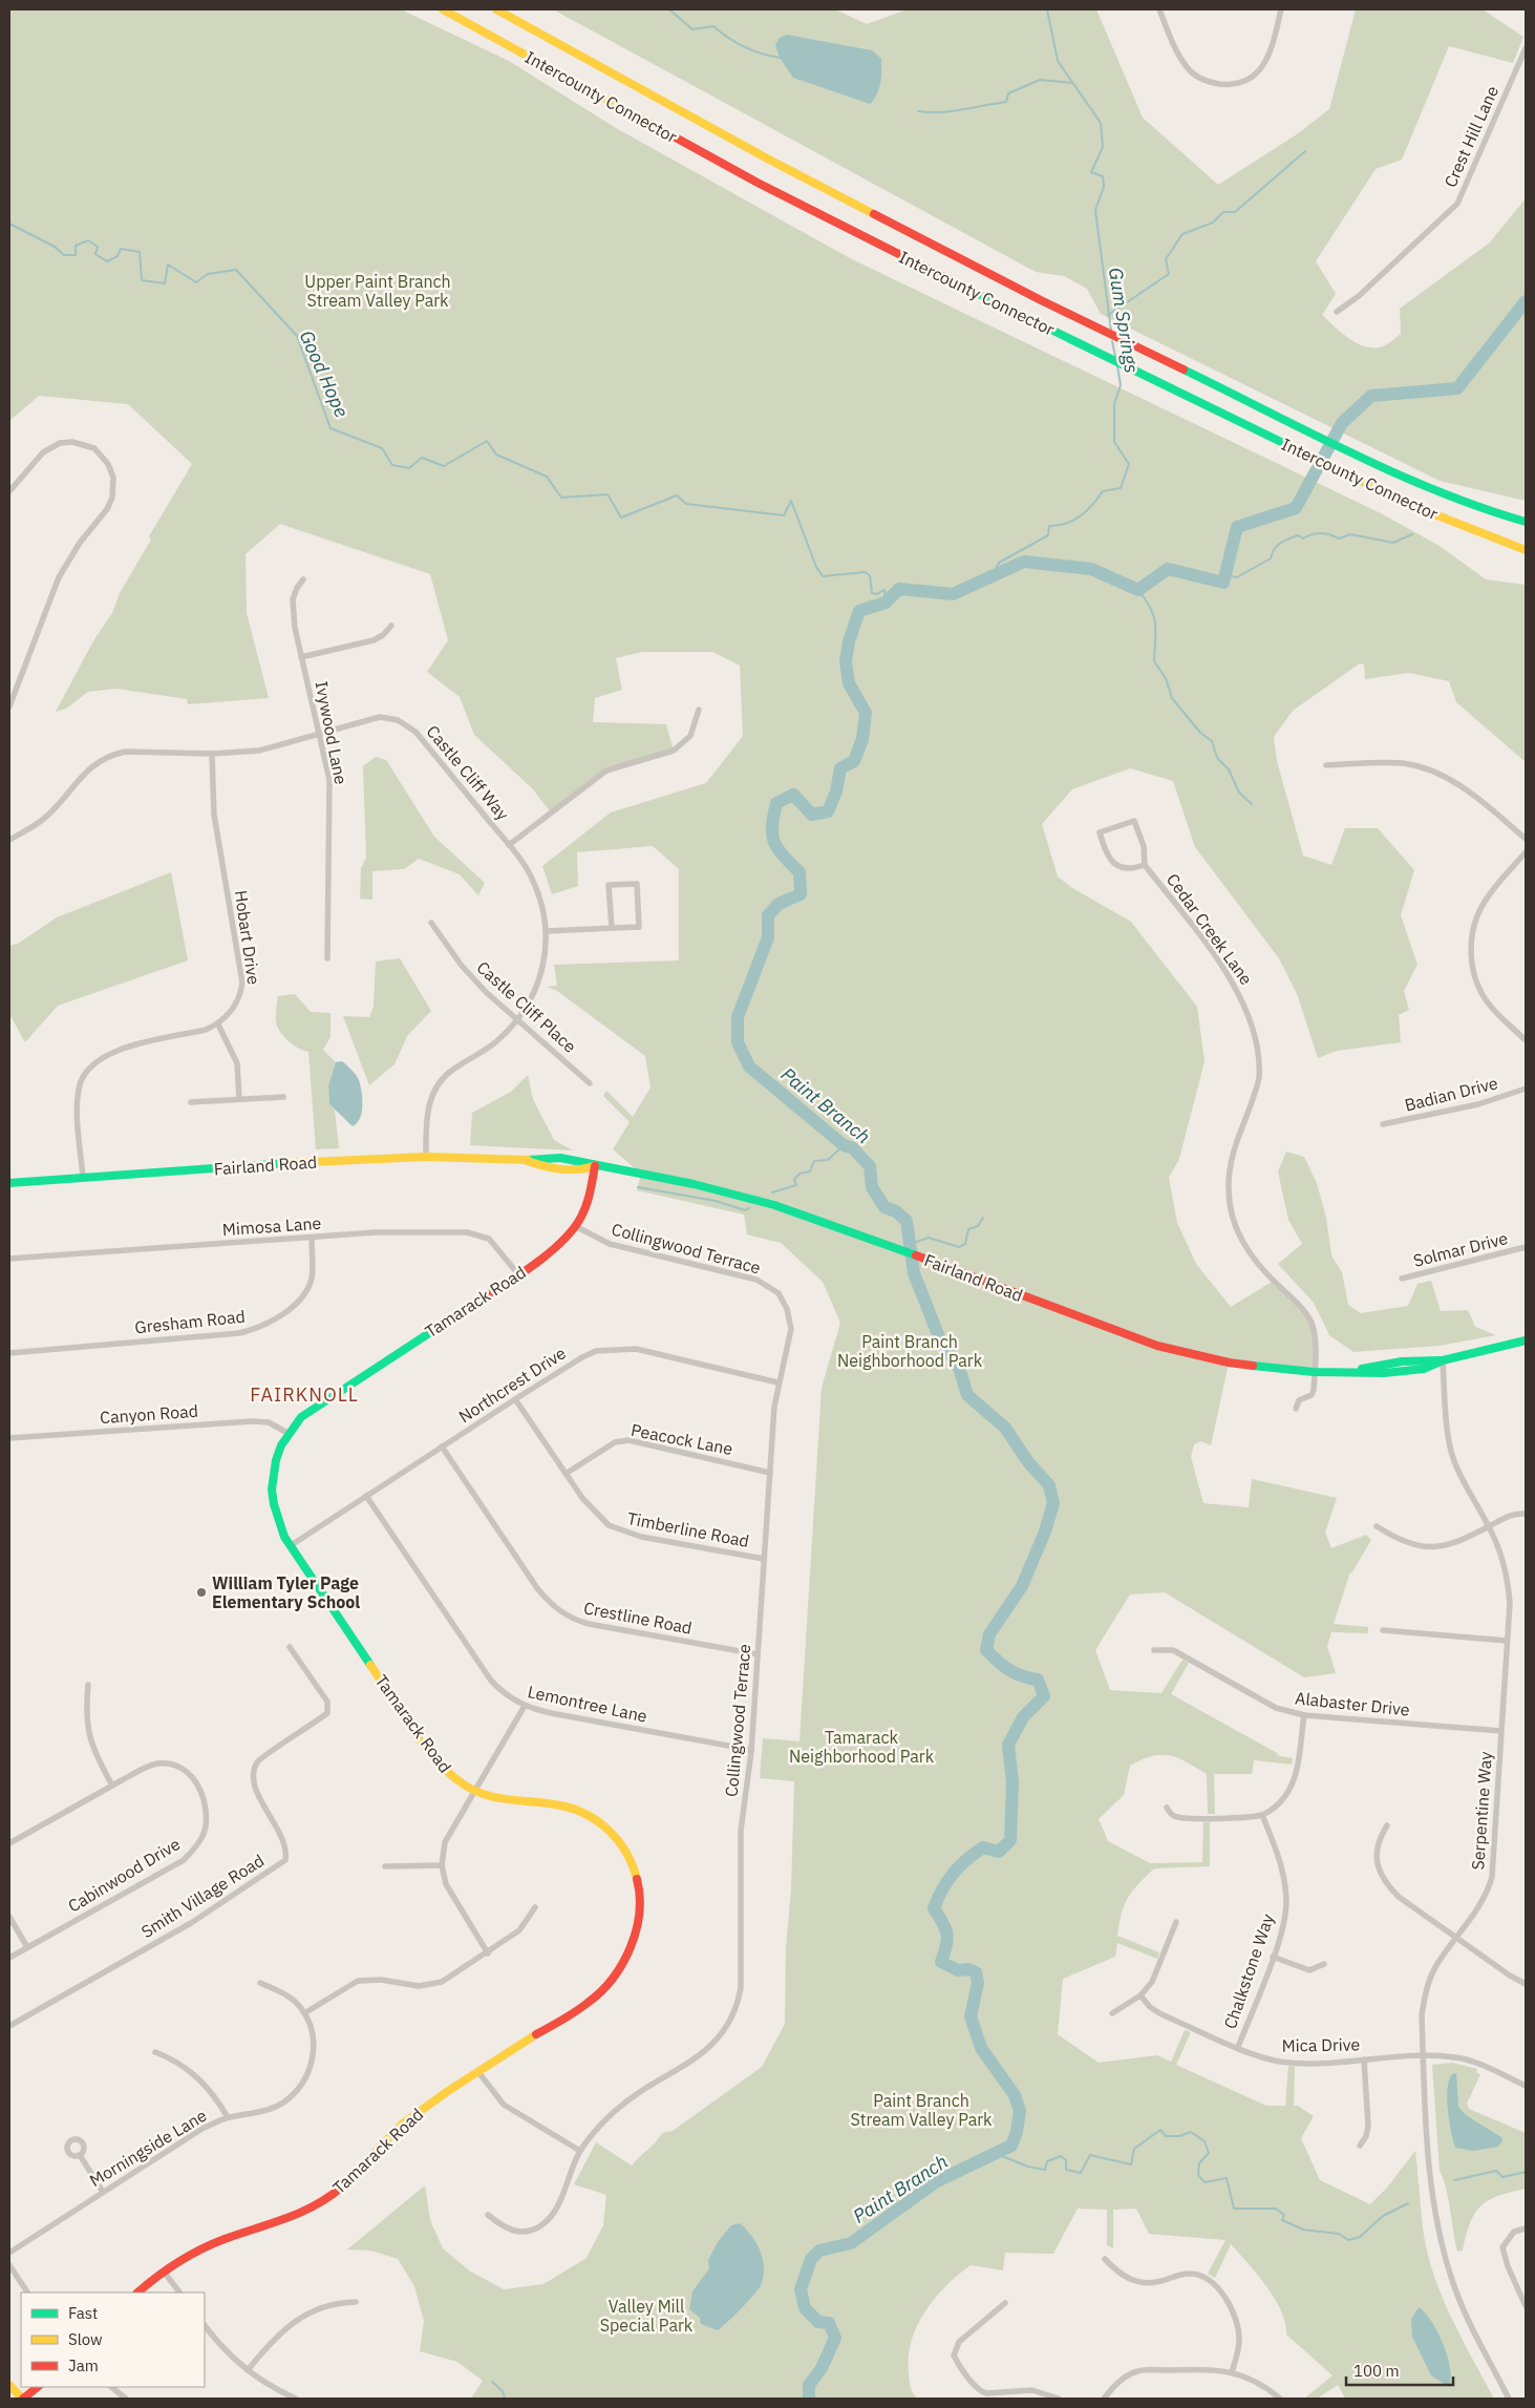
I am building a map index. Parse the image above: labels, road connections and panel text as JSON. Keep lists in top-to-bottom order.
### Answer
{
  "streets": {
    "main road": ["Intercounty Connector", "Fairland Road", "Tamarack Road"],
    "street": [
      "Crest Hill Lane",
      "Ivywood Lane",
      "Castle Cliff Way",
      "Cedar Creek Lane",
      "Hobart Drive",
      "Castle Cliff Place",
      "Badian Drive",
      "Mimosa Lane",
      "Collingwood Terrace",
      "Solmar Drive",
      "Gresham Road",
      "Northcrest Drive",
      "Canyon Road",
      "Peacock Lane",
      "Timberline Road",
      "Crestline Road",
      "Lemontree Lane",
      "Alabaster Drive",
      "Serpentine Way",
      "Cabinwood Drive",
      "Smith Village Road",
      "Chalkstone Way",
      "Mica Drive",
      "Morningside Lane"
    ]
  },
  "crossings": [
    ["Ivywood Lane", "Castle Cliff Way"],
    ["Castle Cliff Way", "Hobart Drive"],
    ["Castle Cliff Way", "Castle Cliff Place"],
    ["Castle Cliff Way", "Fairland Road"],
    ["Cedar Creek Lane", "Fairland Road"],
    ["Fairland Road", "Tamarack Road"],
    ["Fairland Road", "Serpentine Way"],
    ["Mimosa Lane", "Tamarack Road"],
    ["Mimosa Lane", "Gresham Road"],
    ["Collingwood Terrace", "Tamarack Road"],
    ["Collingwood Terrace", "Northcrest Drive"],
    ["Collingwood Terrace", "Peacock Lane"],
    ["Collingwood Terrace", "Timberline Road"],
    ["Collingwood Terrace", "Crestline Road"],
    ["Collingwood Terrace", "Lemontree Lane"],
    ["Tamarack Road", "Northcrest Drive"],
    ["Tamarack Road", "Canyon Road"],
    ["Northcrest Drive", "Timberline Road"],
    ["Northcrest Drive", "Crestline Road"],
    ["Northcrest Drive", "Lemontree Lane"],
    ["Peacock Lane", "Timberline Road"],
    ["Alabaster Drive", "Serpentine Way"],
    ["Serpentine Way", "Mica Drive"],
    ["Chalkstone Way", "Mica Drive"]
  ],
  "districts": ["FAIRKNOLL"],
  "water": ["Gum Springs", "Good Hope", "Paint Branch"],
  "parks": [
    "Upper Paint Branch Stream Valley Park",
    "Paint Branch Neighborhood Park",
    "Tamarack Neighborhood Park",
    "Paint Branch Stream Valley Park",
    "Valley Mill Special Park"
  ],
  "places": ["William Tyler Page Elementary School"],
  "legend": ["Fast", "Slow", "Jam"],
  "scale_bar": "100 m"
}
